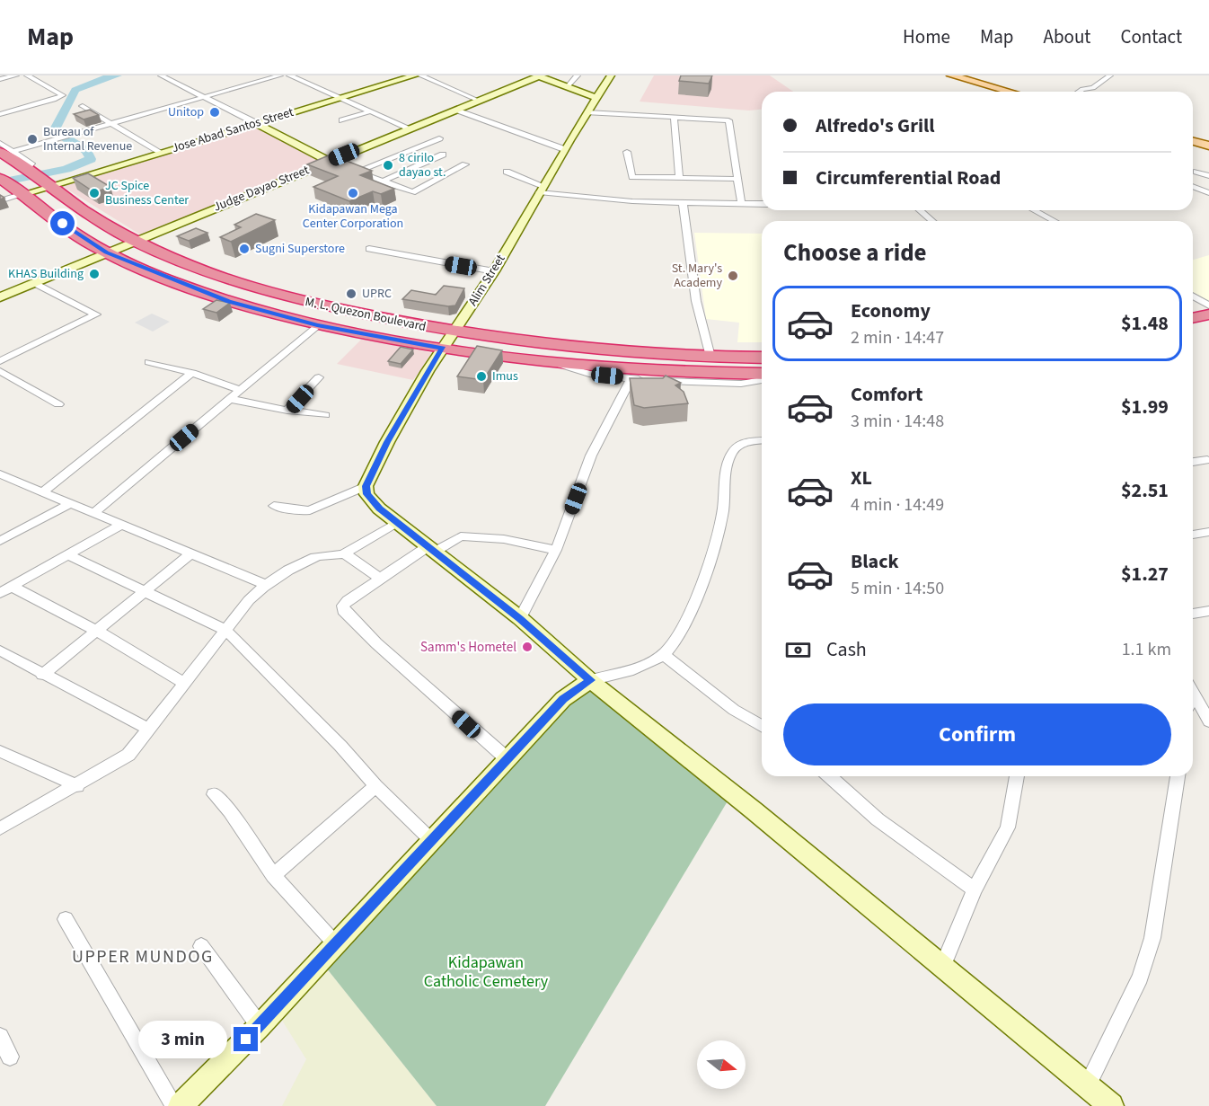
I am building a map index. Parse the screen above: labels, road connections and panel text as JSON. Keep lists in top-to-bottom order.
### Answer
{
  "streets": {
    "highway": ["M. L. Quezon Boulevard"],
    "street": ["Jose Abad Santos Street", "Judge Dayao Street", "Alim Street"]
  },
  "crossings": [
    ["Jose Abad Santos Street", "M. L. Quezon Boulevard"],
    ["Judge Dayao Street", "M. L. Quezon Boulevard"],
    ["Alim Street", "M. L. Quezon Boulevard"]
  ],
  "districts": ["UPPER MUNDOG"],
  "parks": ["Kidapawan Catholic Cemetery"],
  "places": [
    "Unitop",
    "Bureau of Internal Revenue",
    "8 cirilo dayao st.",
    "JC Spice Business Center",
    "Kidapawan Mega Center Corporation",
    "Sugni Superstore",
    "KHAS Building",
    "St. Mary's Academy",
    "UPRC",
    "Imus",
    "Samm's Hometel"
  ],
  "north": "right",
  "page": {
    "header": "Map",
    "nav": [
      "Home",
      "Map",
      "About",
      "Contact"
    ],
    "banner": ["Alfredo's Grill", "Circumferential Road"],
    "heading": "Choose a ride",
    "list": [
      {
        "name": "Economy",
        "note": "2 min · 14:47",
        "value": "$1.48"
      },
      {
        "name": "Comfort",
        "note": "3 min · 14:48",
        "value": "$1.99"
      },
      {
        "name": "XL",
        "note": "4 min · 14:49",
        "value": "$2.51"
      },
      {
        "name": "Black",
        "note": "5 min · 14:50",
        "value": "$1.27"
      }
    ],
    "pay": ["Cash", "1.1 km"],
    "buttons": "Confirm",
    "bubble": "3 min"
  }
}
